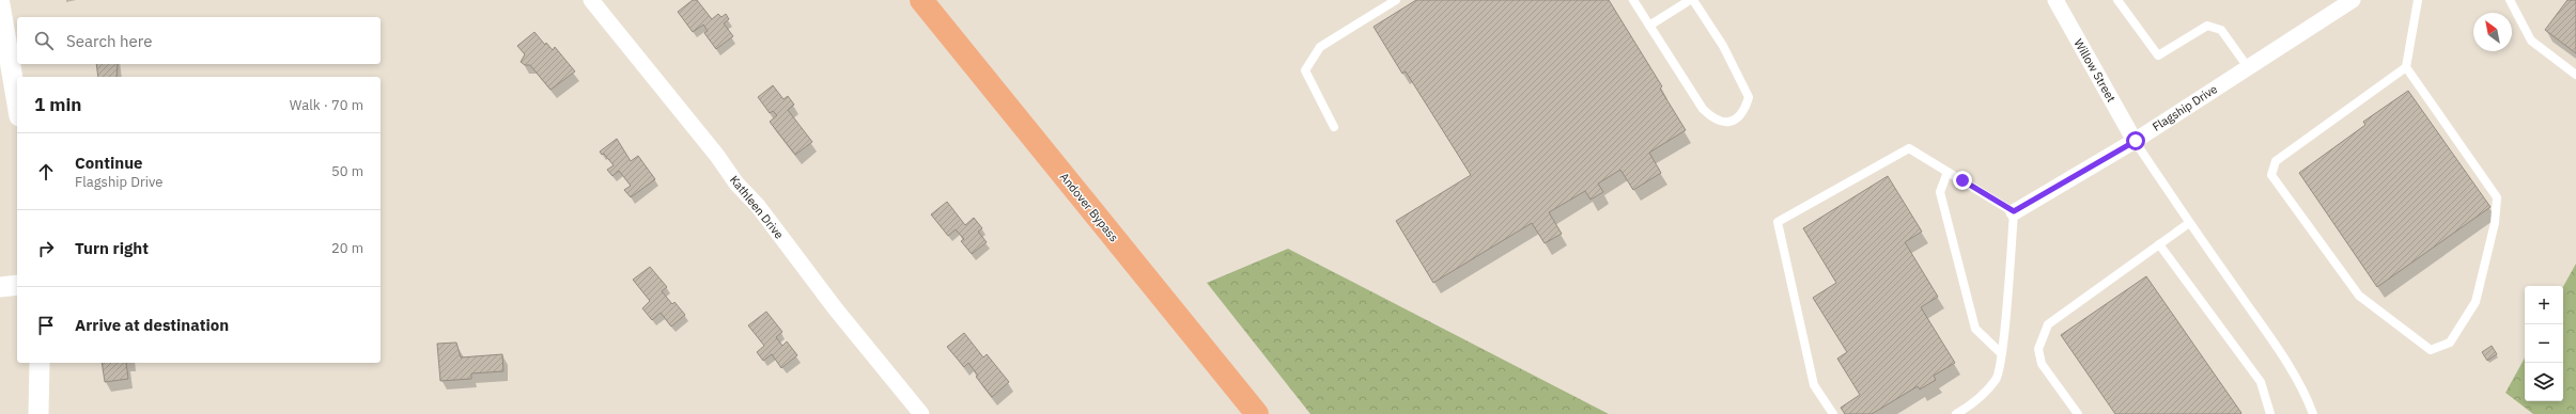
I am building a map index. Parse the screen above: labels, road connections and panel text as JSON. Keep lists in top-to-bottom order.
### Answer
{
  "streets": {
    "main road": ["Andover Bypass"],
    "street": ["Willow Street", "Flagship Drive", "Kathleen Drive"]
  },
  "crossings": [
    ["Willow Street", "Flagship Drive"]
  ],
  "north": "top left",
  "page": {
    "search": "Search here",
    "heading": ["1 min", "Walk · 70 m"],
    "list": [
      ["Continue", "Flagship Drive", "50 m"],
      ["Turn right", "20 m"],
      "Arrive at destination"
    ],
    "map_buttons": ["+", "−"]
  }
}
